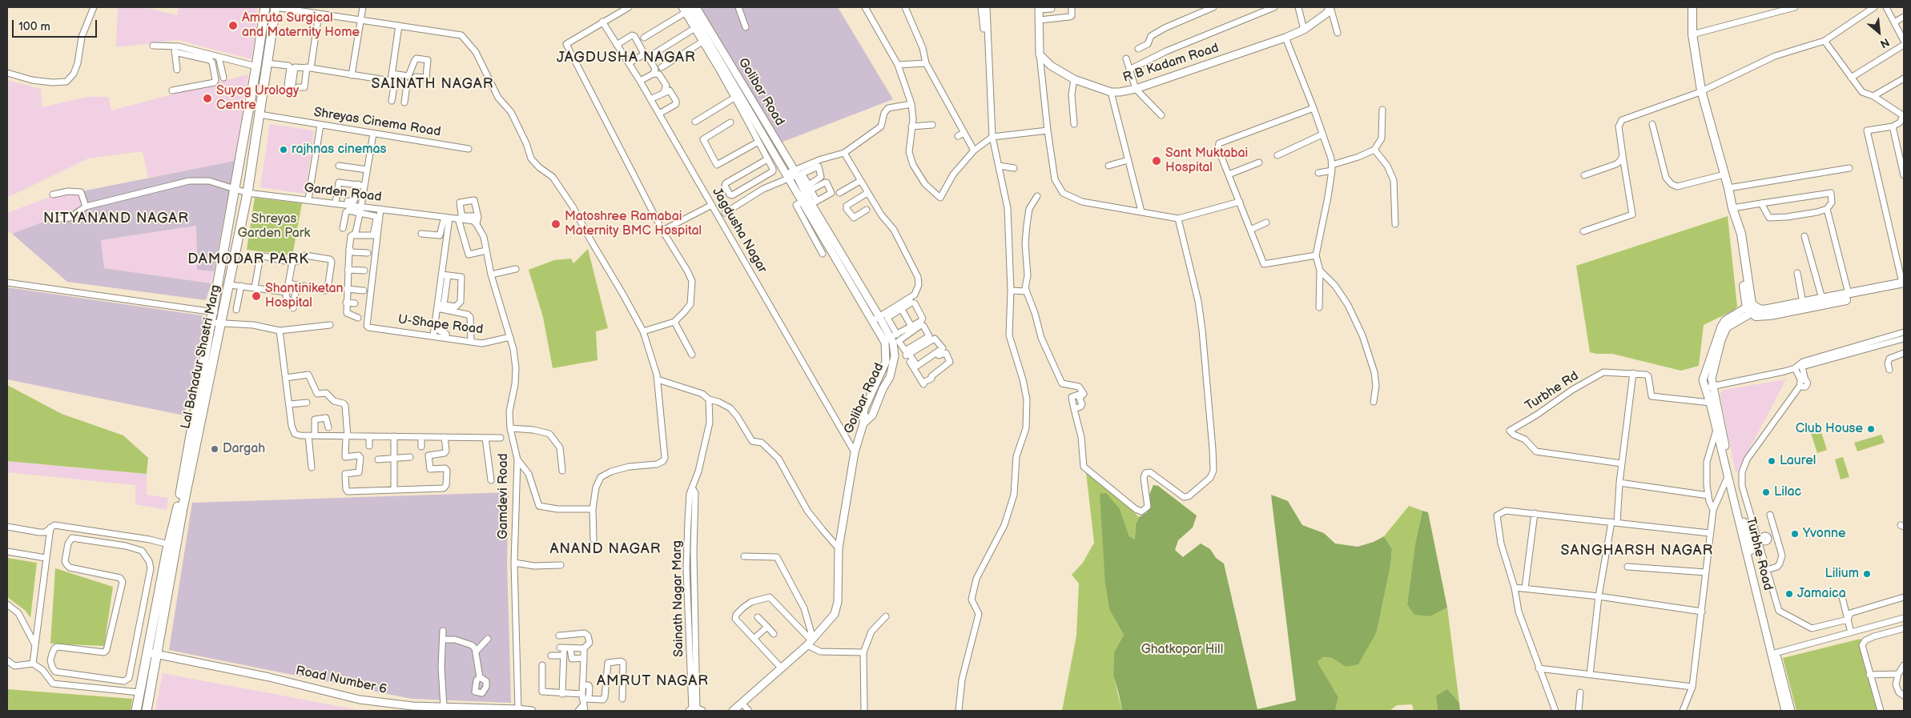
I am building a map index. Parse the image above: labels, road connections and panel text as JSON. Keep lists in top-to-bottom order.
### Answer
{
  "streets": {
    "main road": ["Lal Bahadur Shastri Marg"],
    "street": [
      "R B Kadam Road",
      "Golibar Road",
      "Shreyas Cinema Road",
      "Garden Road",
      "Jagdusha Nagar",
      "U-Shape Road",
      "Turbhe Rd",
      "Gamdevi Road",
      "Turbhe Road",
      "Sainath Nagar Marg",
      "Road Number 6"
    ]
  },
  "crossings": [
    ["Golibar Road", "Jagdusha Nagar"],
    ["Shreyas Cinema Road", "Lal Bahadur Shastri Marg"],
    ["Garden Road", "U-Shape Road"],
    ["Garden Road", "Lal Bahadur Shastri Marg"],
    ["U-Shape Road", "Gamdevi Road"],
    ["Lal Bahadur Shastri Marg", "Road Number 6"],
    ["Turbhe Rd", "Turbhe Road"],
    ["Gamdevi Road", "Road Number 6"]
  ],
  "districts": [
    "JAGDUSHA NAGAR",
    "SAINATH NAGAR",
    "NITYANAND NAGAR",
    "DAMODAR PARK",
    "ANAND NAGAR",
    "SANGHARSH NAGAR",
    "AMRUT NAGAR"
  ],
  "parks": ["Shreyas Garden Park", "Ghatkopar Hill"],
  "places": [
    "Amruta Surgical and Maternity Home",
    "Suyog Urology Centre",
    "rajhnas cinemas",
    "Sant Muktabai Hospital",
    "Matoshree Ramabai Maternity BMC Hospital",
    "Shantiniketan Hospital",
    "Club House",
    "Dargah",
    "Laurel",
    "Lilac",
    "Yvonne",
    "Lilium",
    "Jamaica"
  ],
  "scale_bar": "100 m",
  "north": "bottom right"
}
